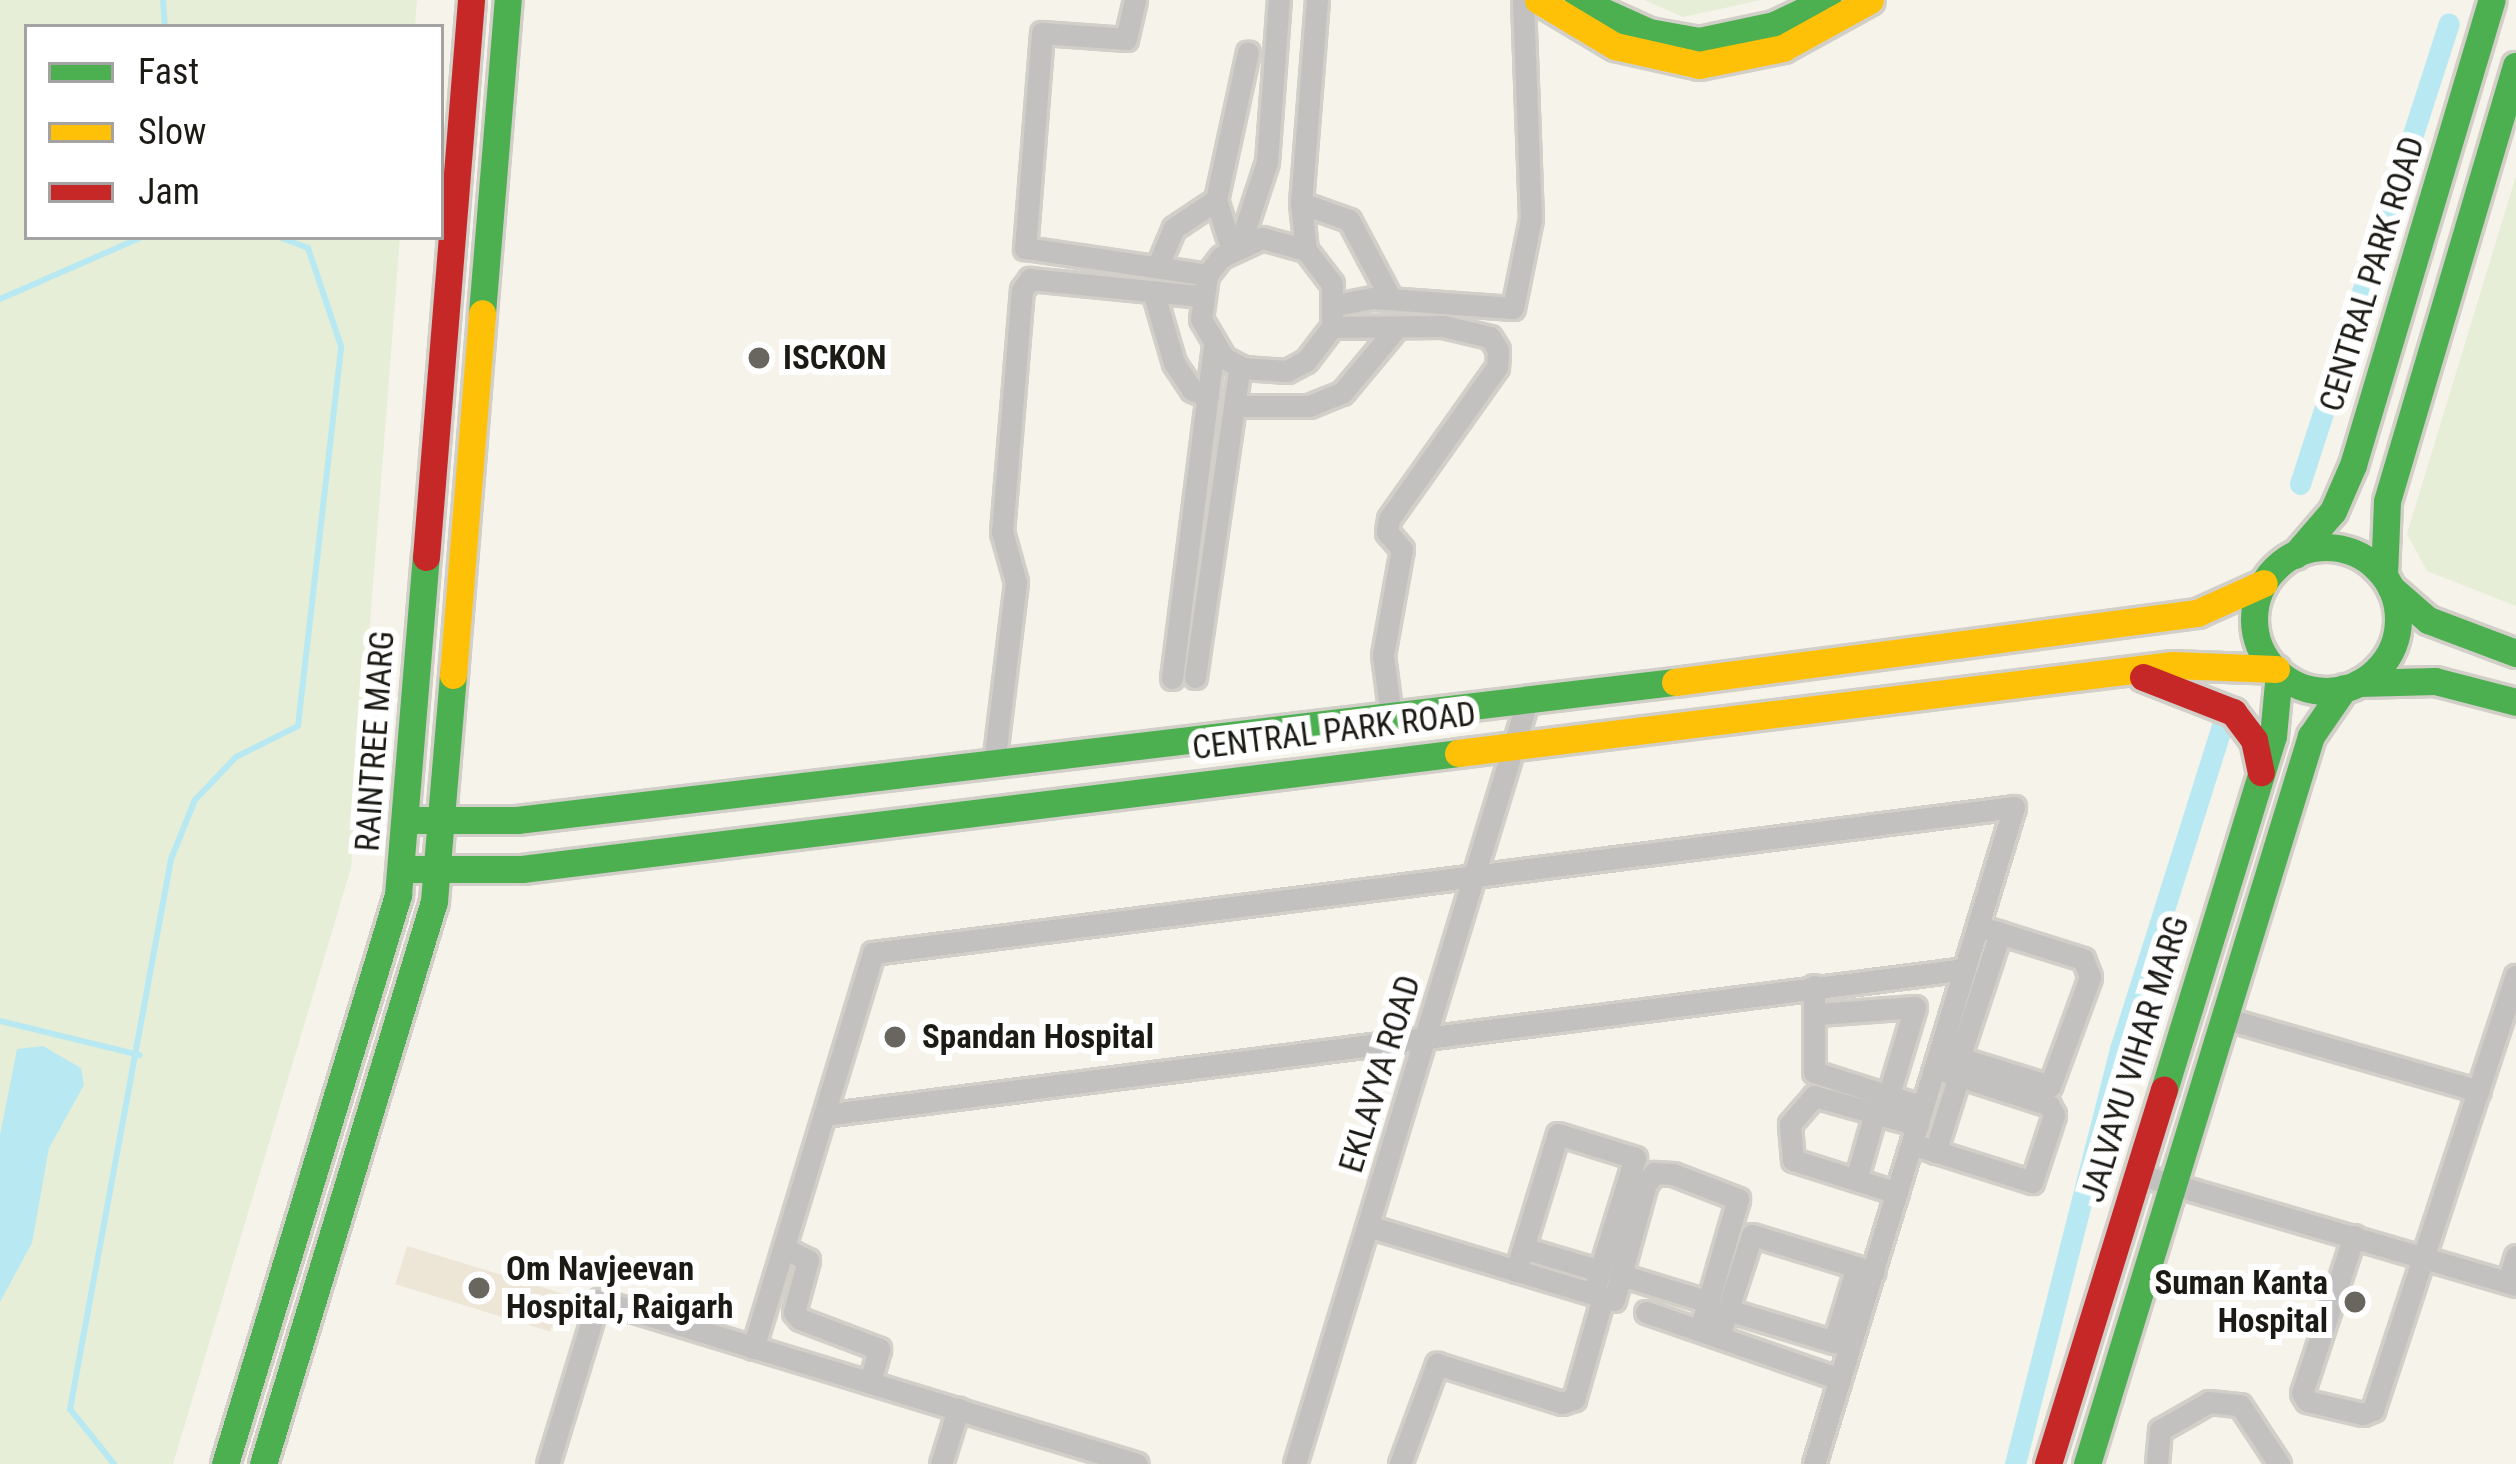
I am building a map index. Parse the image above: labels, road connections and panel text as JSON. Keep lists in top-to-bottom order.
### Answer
{
  "streets": {
    "main road": ["CENTRAL PARK ROAD", "RAINTREE MARG", "JALVAYU VIHAR MARG"],
    "street": ["EKLAVYA ROAD"]
  },
  "crossings": [
    ["CENTRAL PARK ROAD", "RAINTREE MARG"],
    ["CENTRAL PARK ROAD", "JALVAYU VIHAR MARG"],
    ["CENTRAL PARK ROAD", "EKLAVYA ROAD"]
  ],
  "places": [
    "ISCKON",
    "Spandan Hospital",
    "Om Navjeevan Hospital, Raigarh",
    "Suman Kanta Hospital"
  ],
  "legend": ["Fast", "Slow", "Jam"]
}
